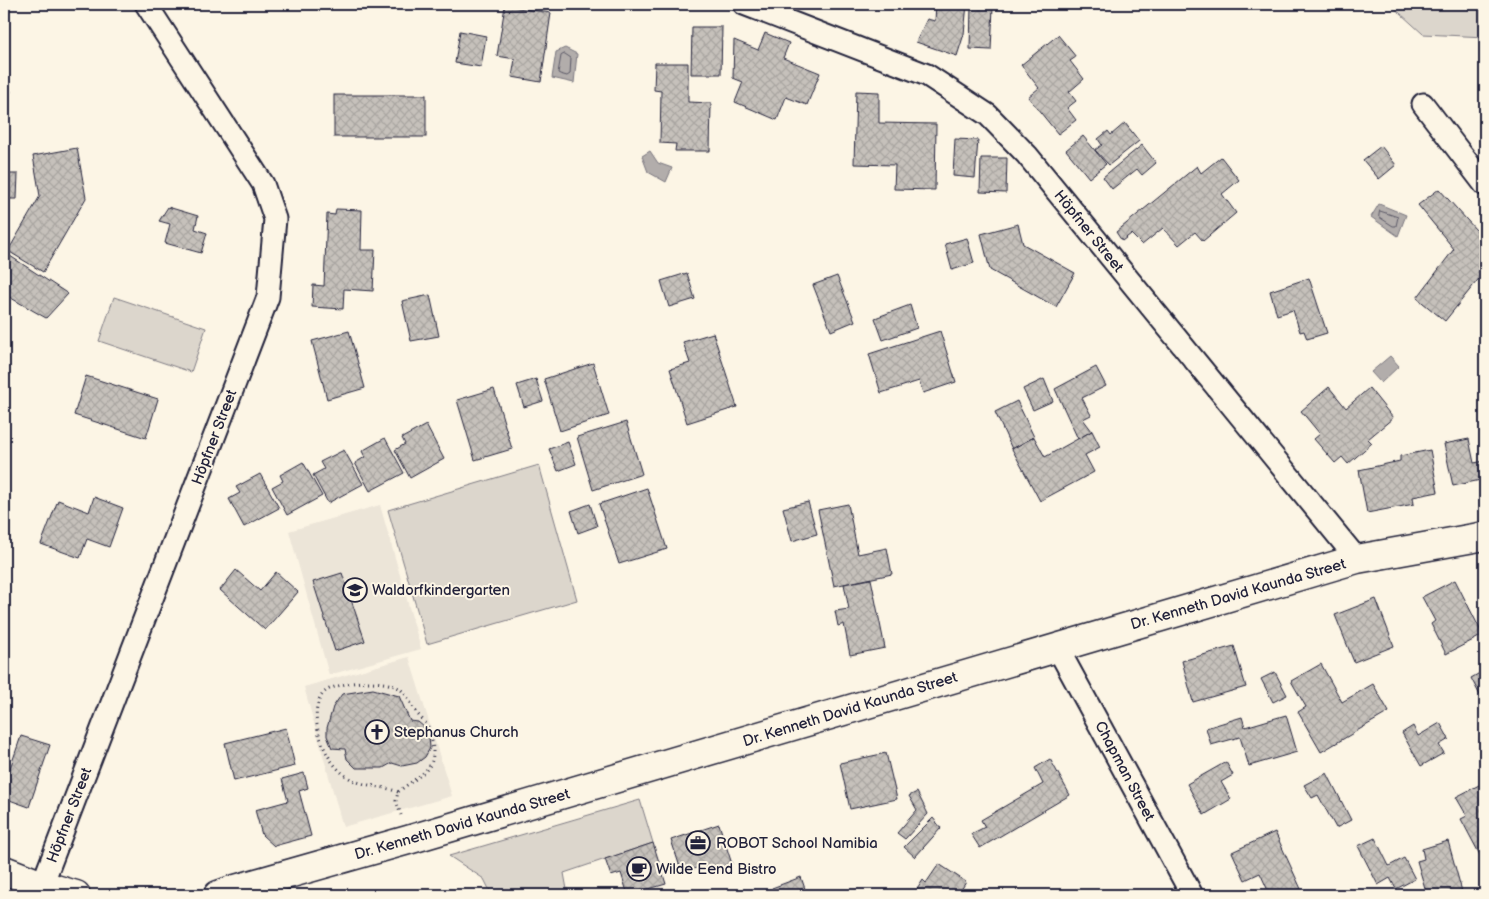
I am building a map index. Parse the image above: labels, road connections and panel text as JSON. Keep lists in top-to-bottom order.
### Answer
{
  "streets": {
    "street": ["Höpfner Street", "Dr. Kenneth David Kaunda Street", "Chapman Street"]
  },
  "crossings": [
    ["Höpfner Street", "Dr. Kenneth David Kaunda Street"],
    ["Dr. Kenneth David Kaunda Street", "Chapman Street"]
  ],
  "places": {
    "school or university": ["Waldorfkindergarten"],
    "church": ["Stephanus Church"],
    "office": ["ROBOT School Namibia"],
    "cafe": ["Wilde Eend Bistro"]
  }
}
